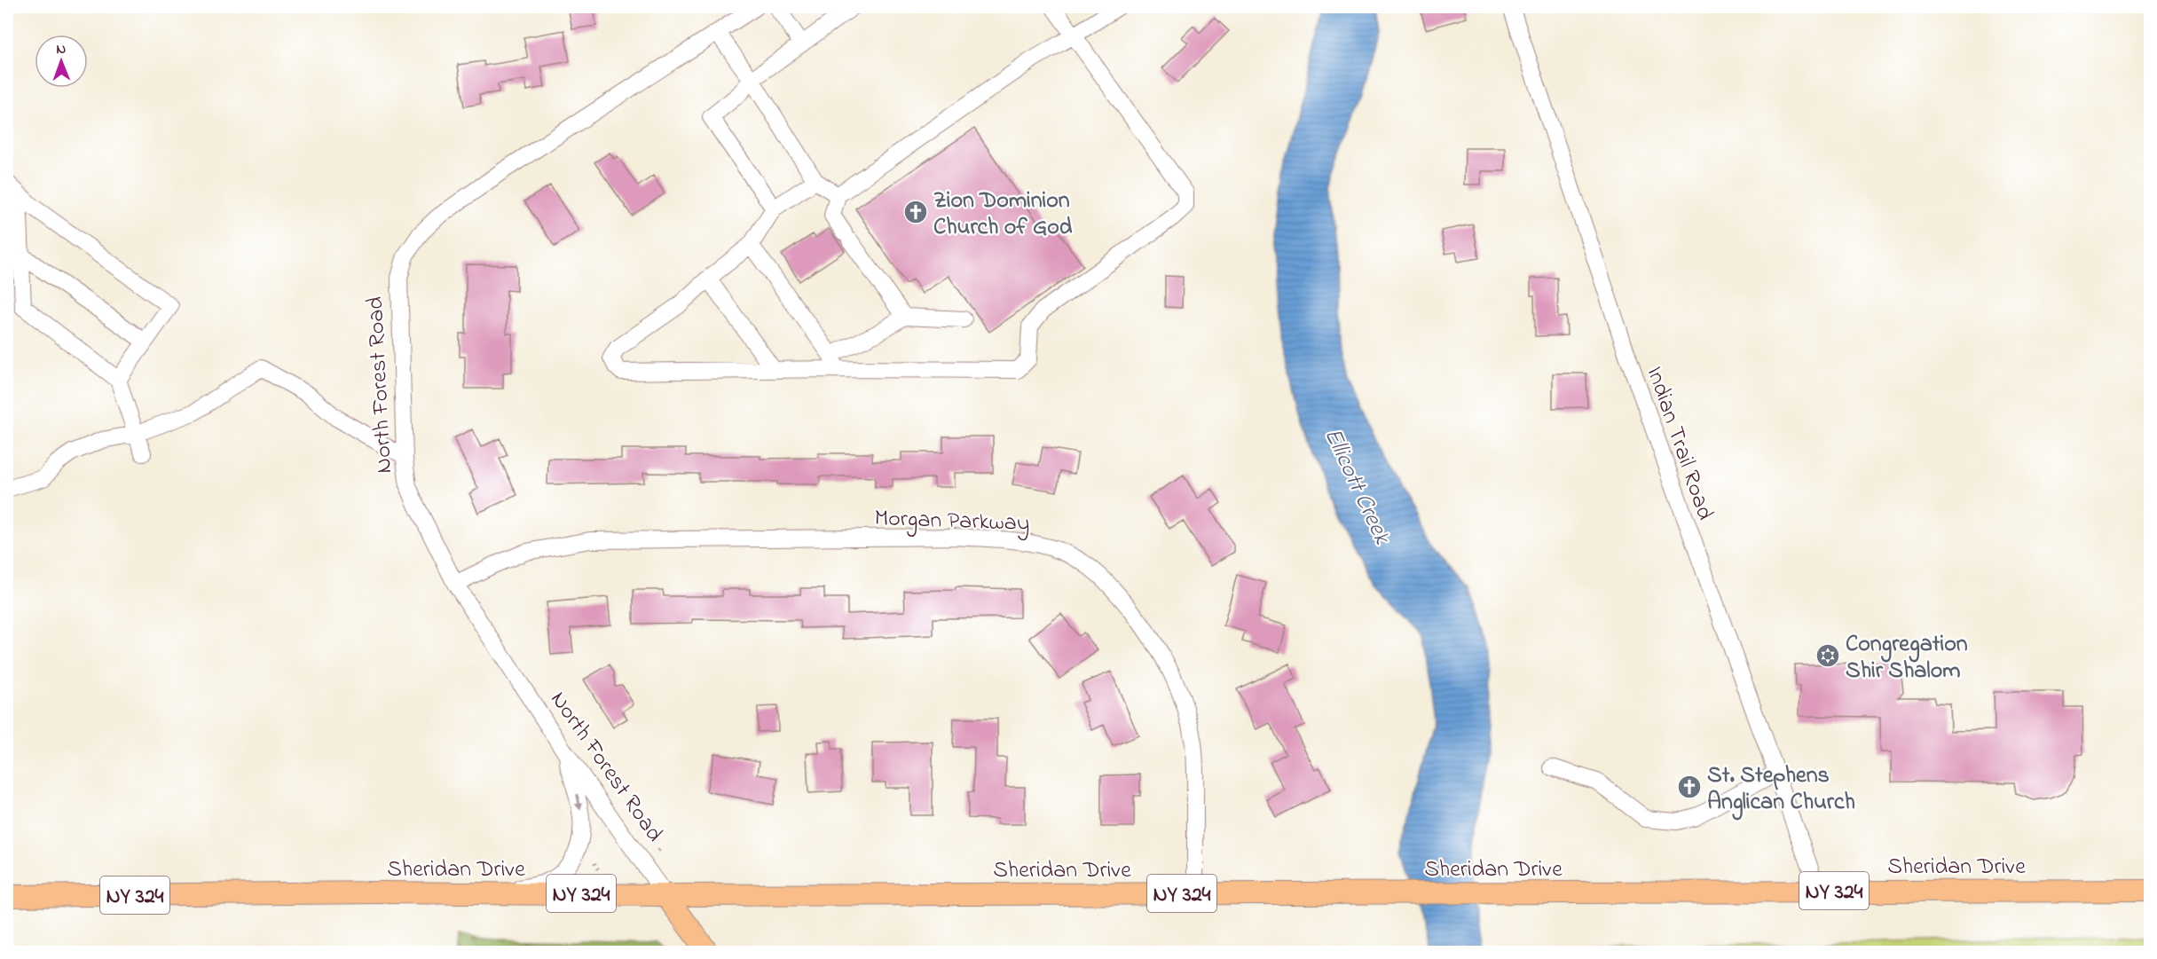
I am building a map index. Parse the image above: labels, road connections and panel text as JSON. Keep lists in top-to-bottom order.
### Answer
{
  "streets": {
    "main road": ["North Forest Road", "Sheridan Drive", "NY 324"],
    "street": ["Indian Trail Road", "Morgan Parkway"]
  },
  "crossings": [
    ["North Forest Road", "Morgan Parkway"],
    ["North Forest Road", "Sheridan Drive"],
    ["Indian Trail Road", "Sheridan Drive"],
    ["Morgan Parkway", "Sheridan Drive"]
  ],
  "water": ["Ellicott Creek"],
  "places": {
    "church": ["Zion Dominion Church of God", "St. Stephens Anglican Church"],
    "synagogue": ["Congregation Shir Shalom"]
  },
  "north": "top"
}
